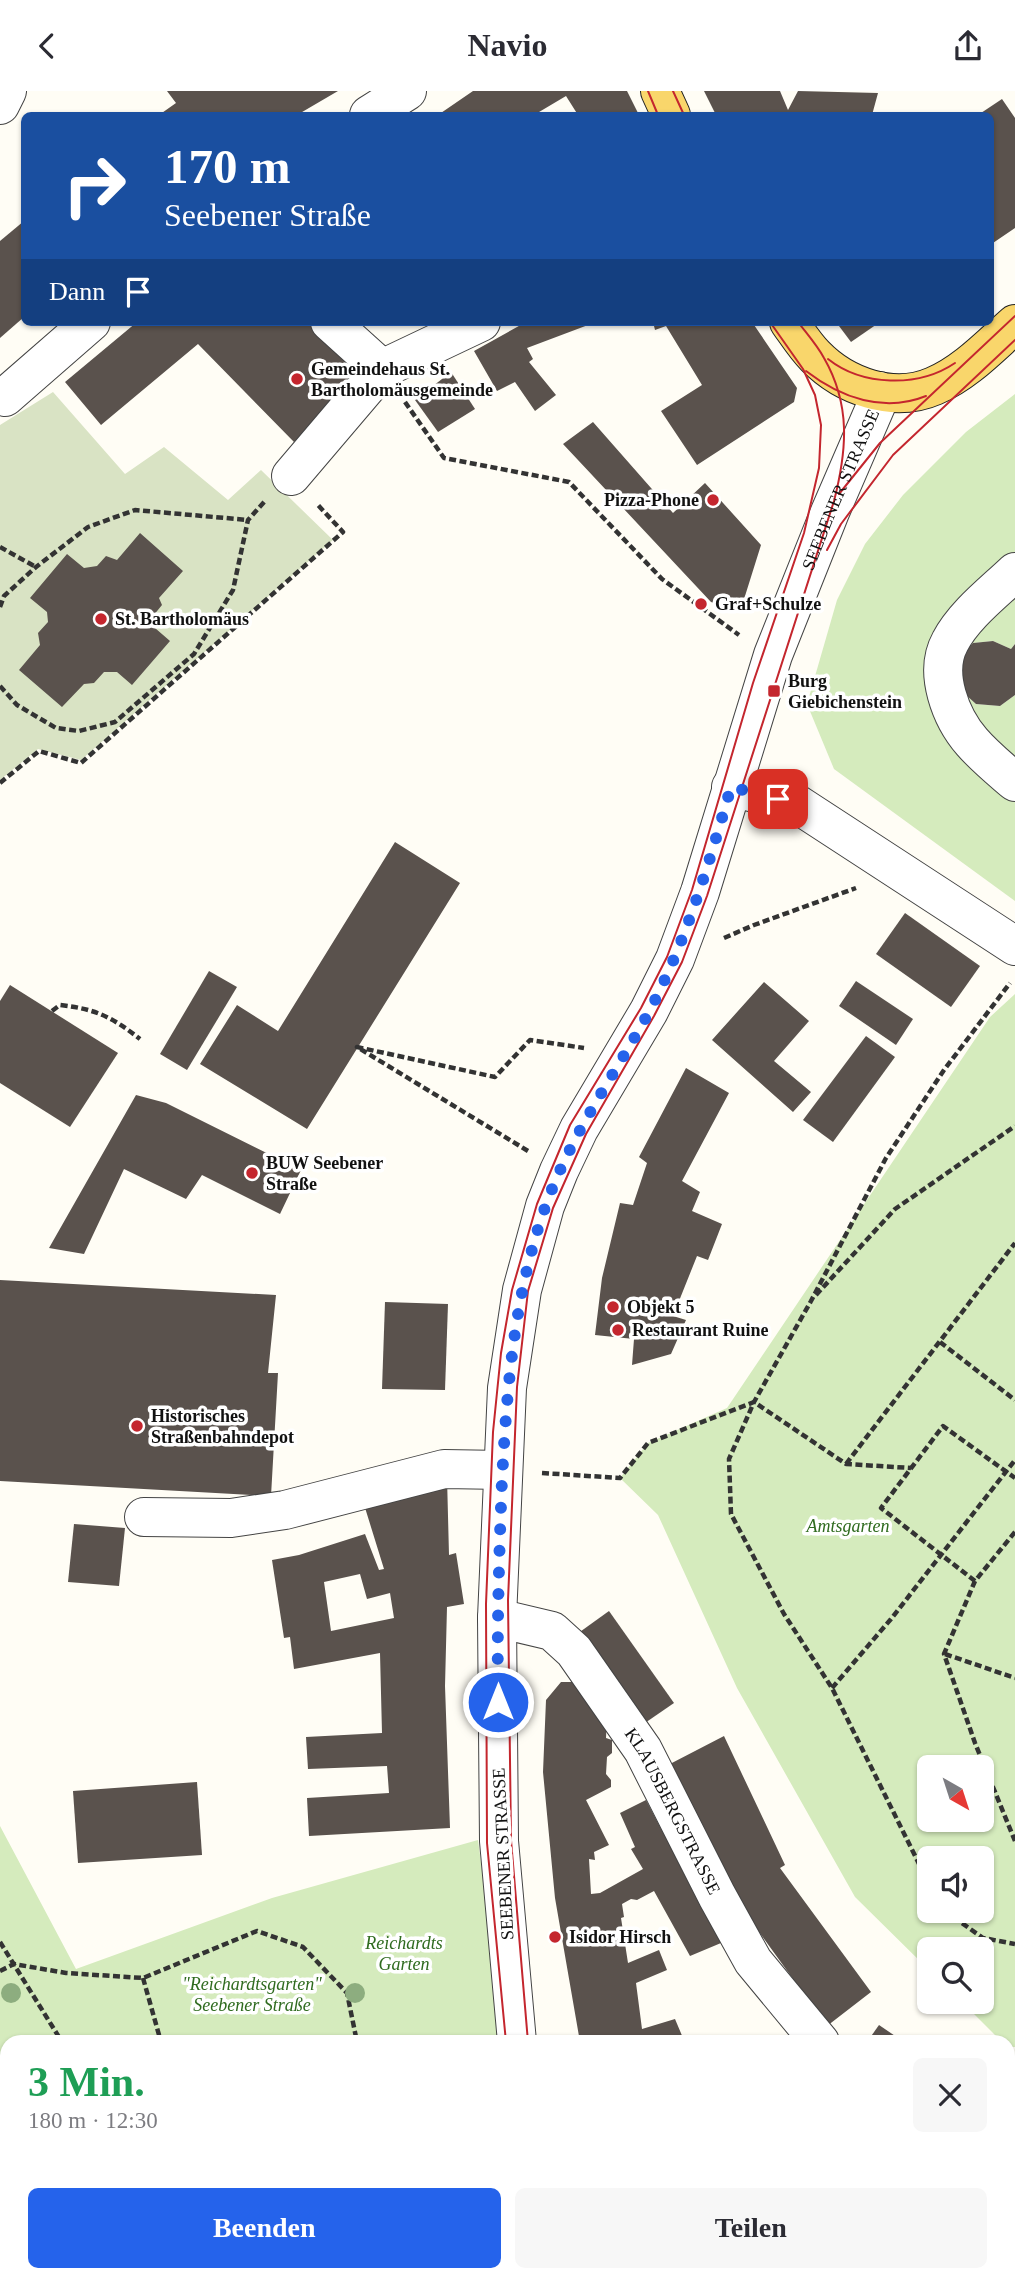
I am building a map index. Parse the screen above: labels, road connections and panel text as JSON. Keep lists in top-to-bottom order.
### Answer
{
  "streets": {
    "street": ["SEEBENER STRASSE", "KLAUSBERGSTRASSE"]
  },
  "crossings": [
    ["SEEBENER STRASSE", "KLAUSBERGSTRASSE"]
  ],
  "parks": ["Amtsgarten", "Reichardts Garten", "\"Reichardtsgarten\" Seebener Straße"],
  "places": {
    "other": [
      "Gemeindehaus St. Bartholomäusgemeinde",
      "Pizza-Phone",
      "Graf+Schulze",
      "St. Bartholomäus",
      "BUW Seebener Straße",
      "Objekt 5",
      "Restaurant Ruine",
      "Historisches Straßenbahndepot",
      "Isidor Hirsch"
    ],
    "transit": ["Burg Giebichenstein"]
  },
  "north": "bottom right",
  "page": {
    "header": "Navio",
    "turn": ["170 m", "Seebener Straße"],
    "then": "Dann",
    "heading": ["3 Min.", "180 m · 12:30"],
    "buttons": ["Beenden", "Teilen"]
  }
}
